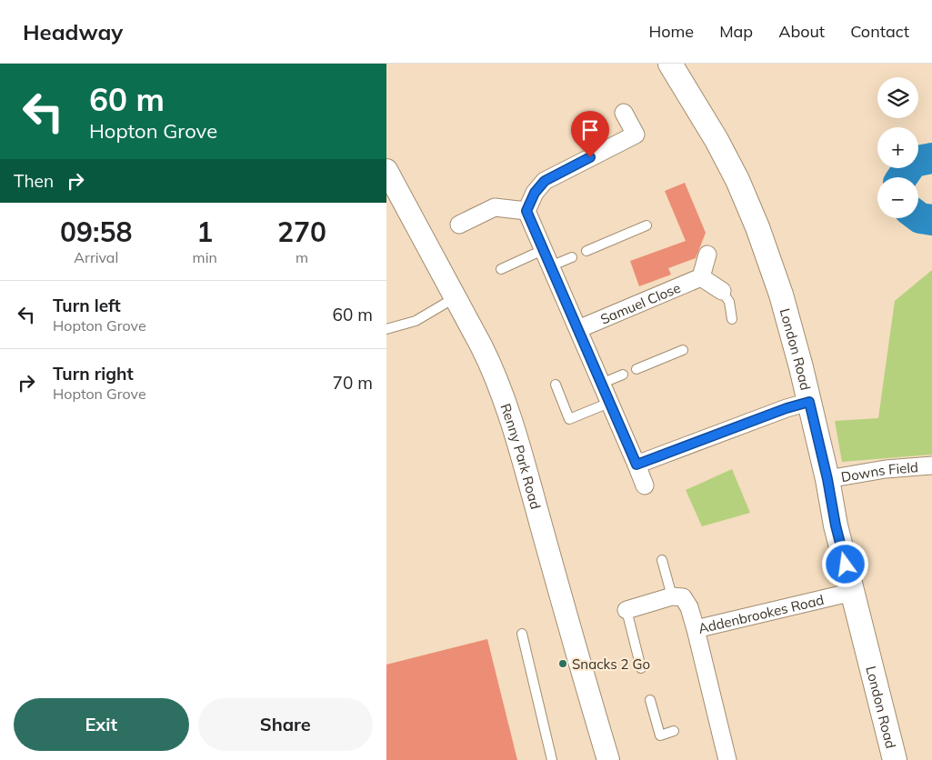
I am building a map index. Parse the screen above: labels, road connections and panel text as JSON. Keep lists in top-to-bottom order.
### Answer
{
  "streets": {
    "main road": ["London Road"],
    "street": [
      "Samuel Close",
      "Renny Park Road",
      "Downs Field",
      "Addenbrookes Road"
    ]
  },
  "crossings": [
    ["London Road", "Downs Field"],
    ["London Road", "Addenbrookes Road"]
  ],
  "places": ["Snacks 2 Go"],
  "page": {
    "header": "Headway",
    "nav": [
      "Home",
      "Map",
      "About",
      "Contact"
    ],
    "turn": ["60 m", "Hopton Grove"],
    "map_buttons": ["+", "−"],
    "then": "Then",
    "eta": [
      "09:58",
      "Arrival",
      "1",
      "min",
      "270",
      "m"
    ],
    "list": [
      {
        "name": "Turn left",
        "note": "Hopton Grove",
        "value": "60 m"
      },
      {
        "name": "Turn right",
        "note": "Hopton Grove",
        "value": "70 m"
      }
    ],
    "buttons": ["Exit", "Share"]
  }
}
